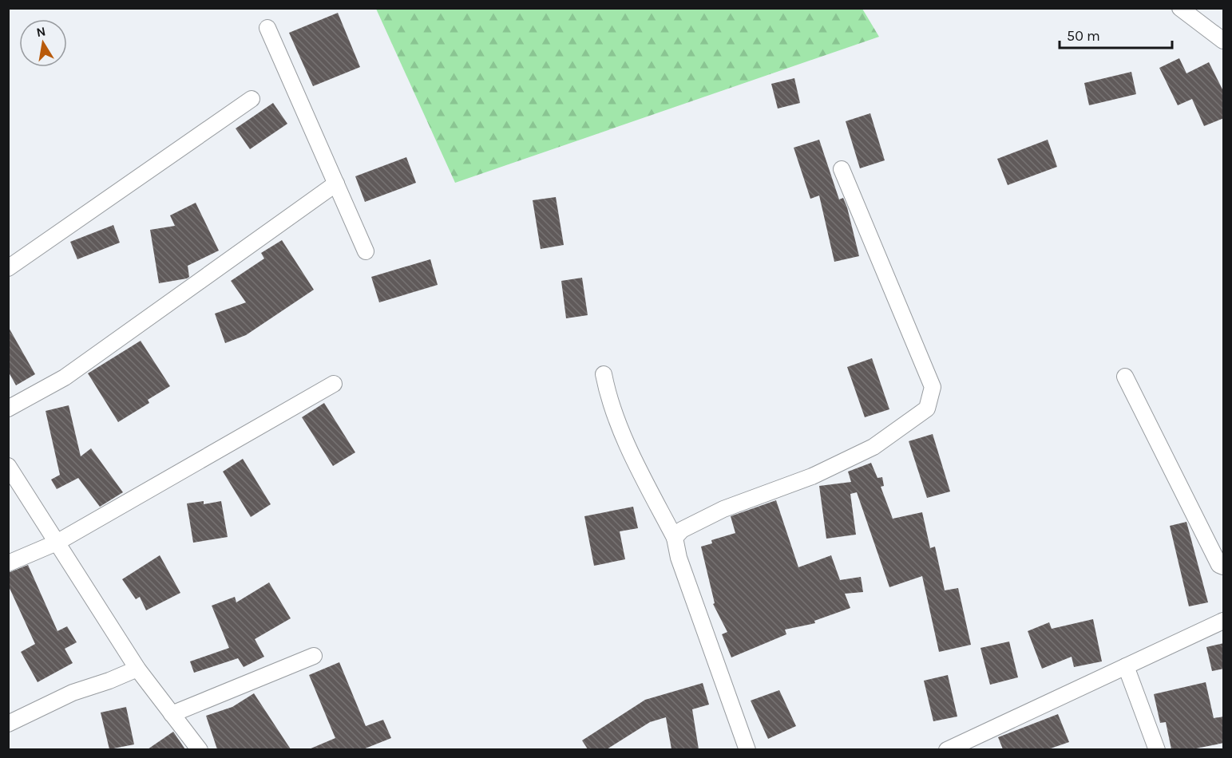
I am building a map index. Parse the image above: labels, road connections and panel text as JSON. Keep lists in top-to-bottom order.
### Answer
{
  "scale_bar": "50 m",
  "north": "top"
}
